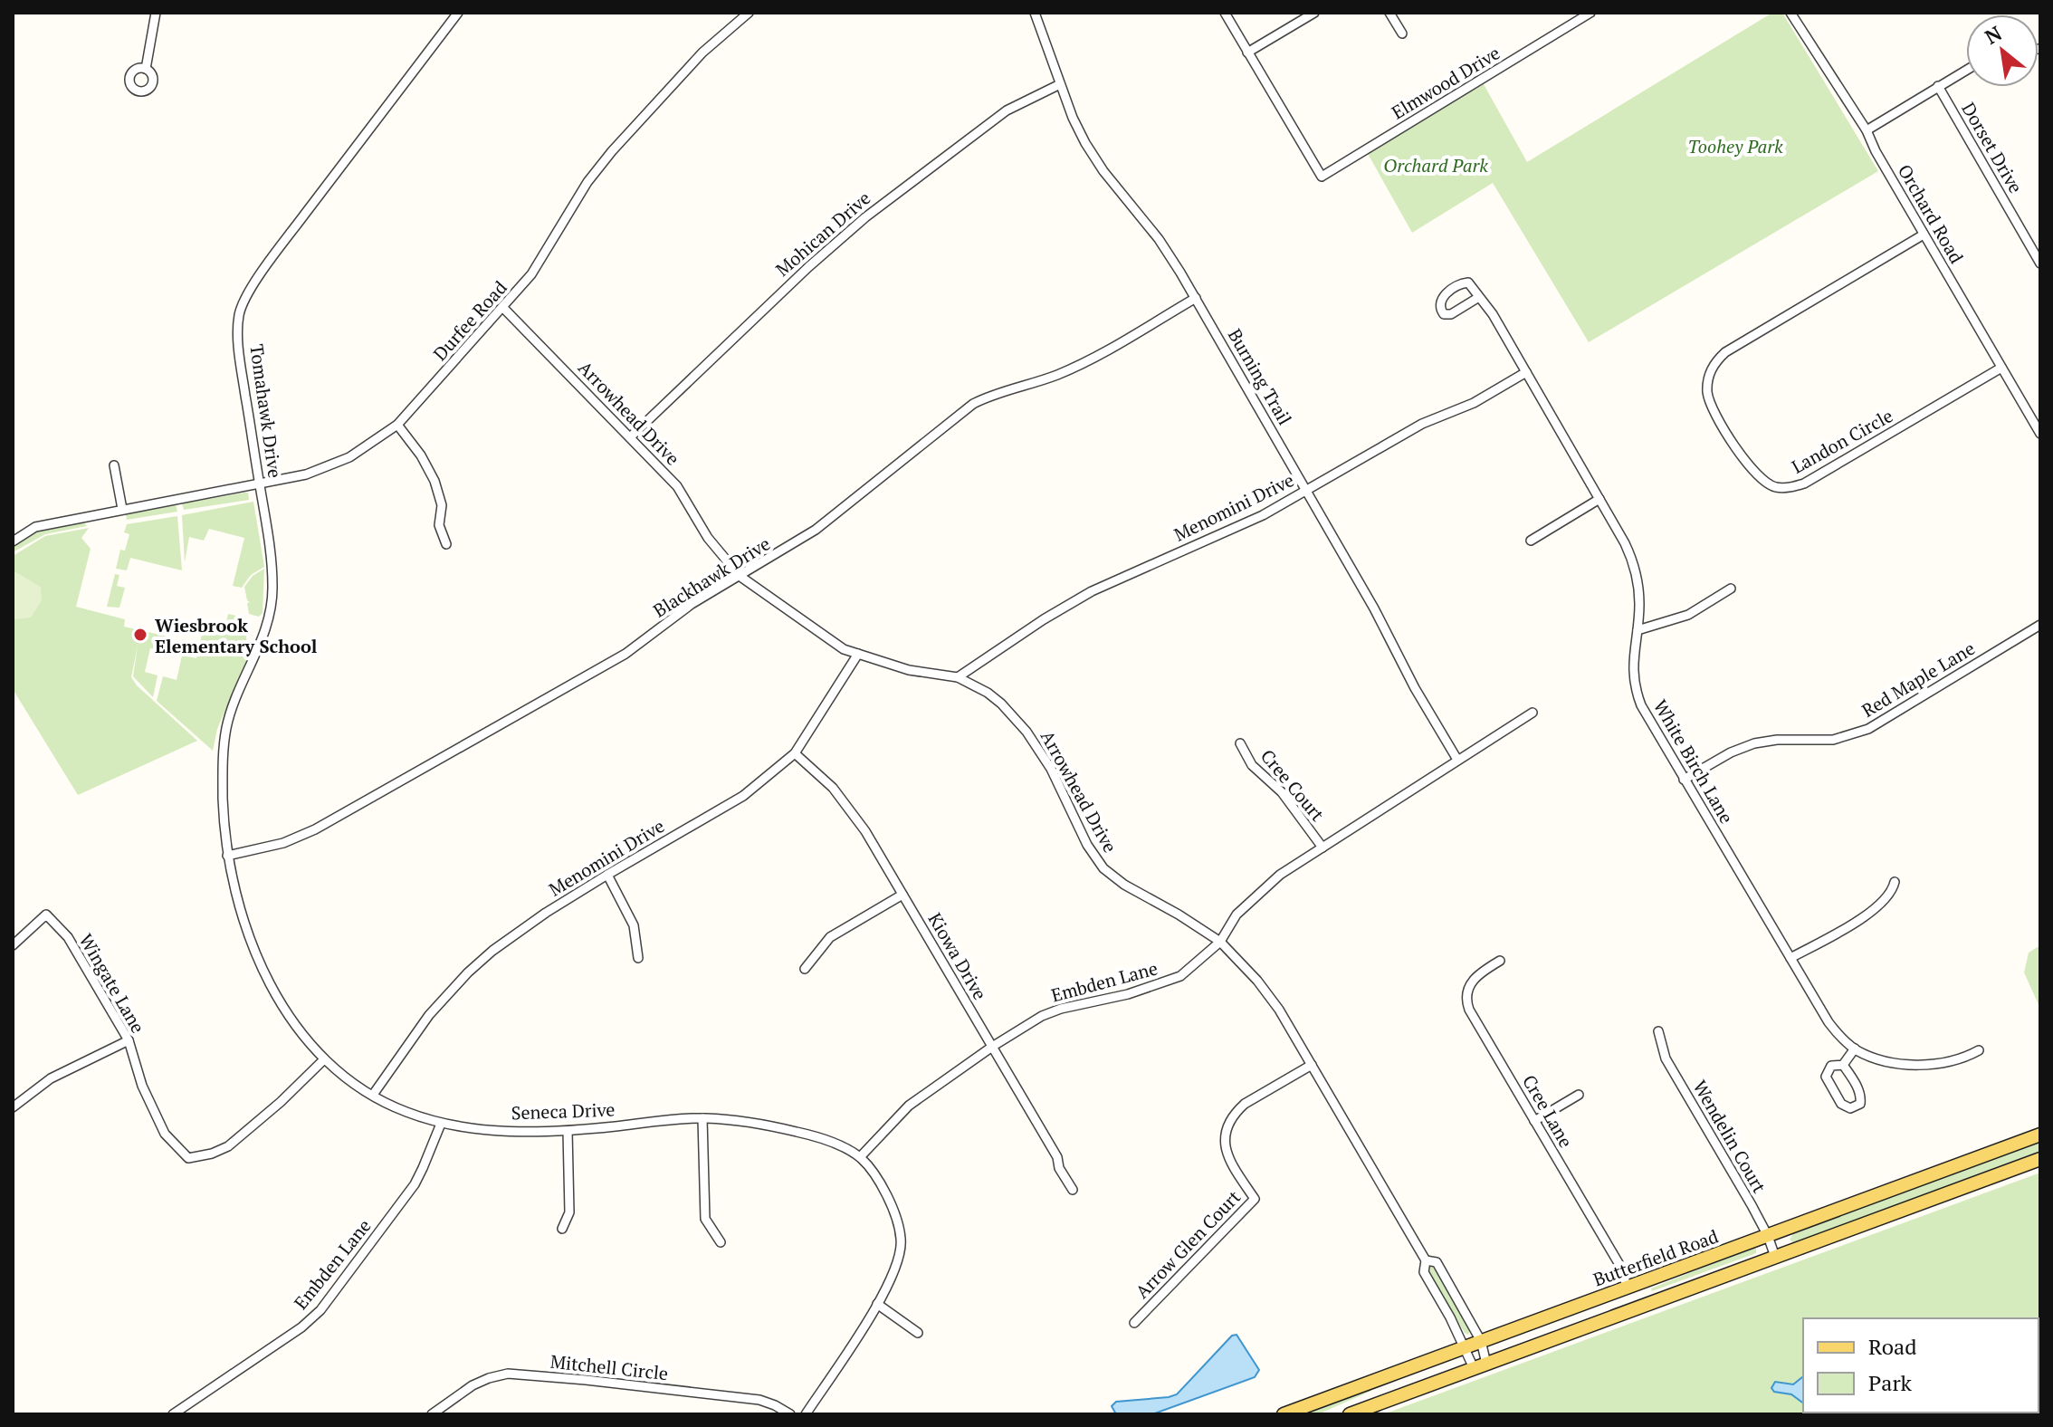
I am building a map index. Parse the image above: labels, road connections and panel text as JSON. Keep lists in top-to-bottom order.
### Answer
{
  "streets": {
    "main road": ["Butterfield Road"],
    "street": [
      "Elmwood Drive",
      "Dorset Drive",
      "Orchard Road",
      "Mohican Drive",
      "Durfee Road",
      "Burning Trail",
      "Tomahawk Drive",
      "Arrowhead Drive",
      "Landon Circle",
      "Menomini Drive",
      "Blackhawk Drive",
      "Red Maple Lane",
      "White Birch Lane",
      "Cree Court",
      "Kiowa Drive",
      "Embden Lane",
      "Wingate Lane",
      "Seneca Drive",
      "Cree Lane",
      "Wendelin Court",
      "Arrow Glen Court",
      "Mitchell Circle"
    ]
  },
  "crossings": [
    ["Orchard Road", "Landon Circle"],
    ["Mohican Drive", "Burning Trail"],
    ["Mohican Drive", "Arrowhead Drive"],
    ["Durfee Road", "Tomahawk Drive"],
    ["Durfee Road", "Arrowhead Drive"],
    ["Burning Trail", "Menomini Drive"],
    ["Burning Trail", "Blackhawk Drive"],
    ["Burning Trail", "Embden Lane"],
    ["Tomahawk Drive", "Seneca Drive"],
    ["Arrowhead Drive", "Menomini Drive"],
    ["Arrowhead Drive", "Blackhawk Drive"],
    ["Arrowhead Drive", "Embden Lane"],
    ["Arrowhead Drive", "Arrow Glen Court"],
    ["Arrowhead Drive", "Butterfield Road"],
    ["Menomini Drive", "White Birch Lane"],
    ["Menomini Drive", "Kiowa Drive"],
    ["Menomini Drive", "Seneca Drive"],
    ["Blackhawk Drive", "Seneca Drive"],
    ["Red Maple Lane", "White Birch Lane"],
    ["Cree Court", "Embden Lane"],
    ["Kiowa Drive", "Embden Lane"],
    ["Embden Lane", "Seneca Drive"],
    ["Wingate Lane", "Seneca Drive"],
    ["Cree Lane", "Butterfield Road"],
    ["Wendelin Court", "Butterfield Road"]
  ],
  "parks": ["Toohey Park", "Orchard Park"],
  "places": ["Wiesbrook Elementary School"],
  "legend": ["Road", "Park"],
  "north": "top left"
}
